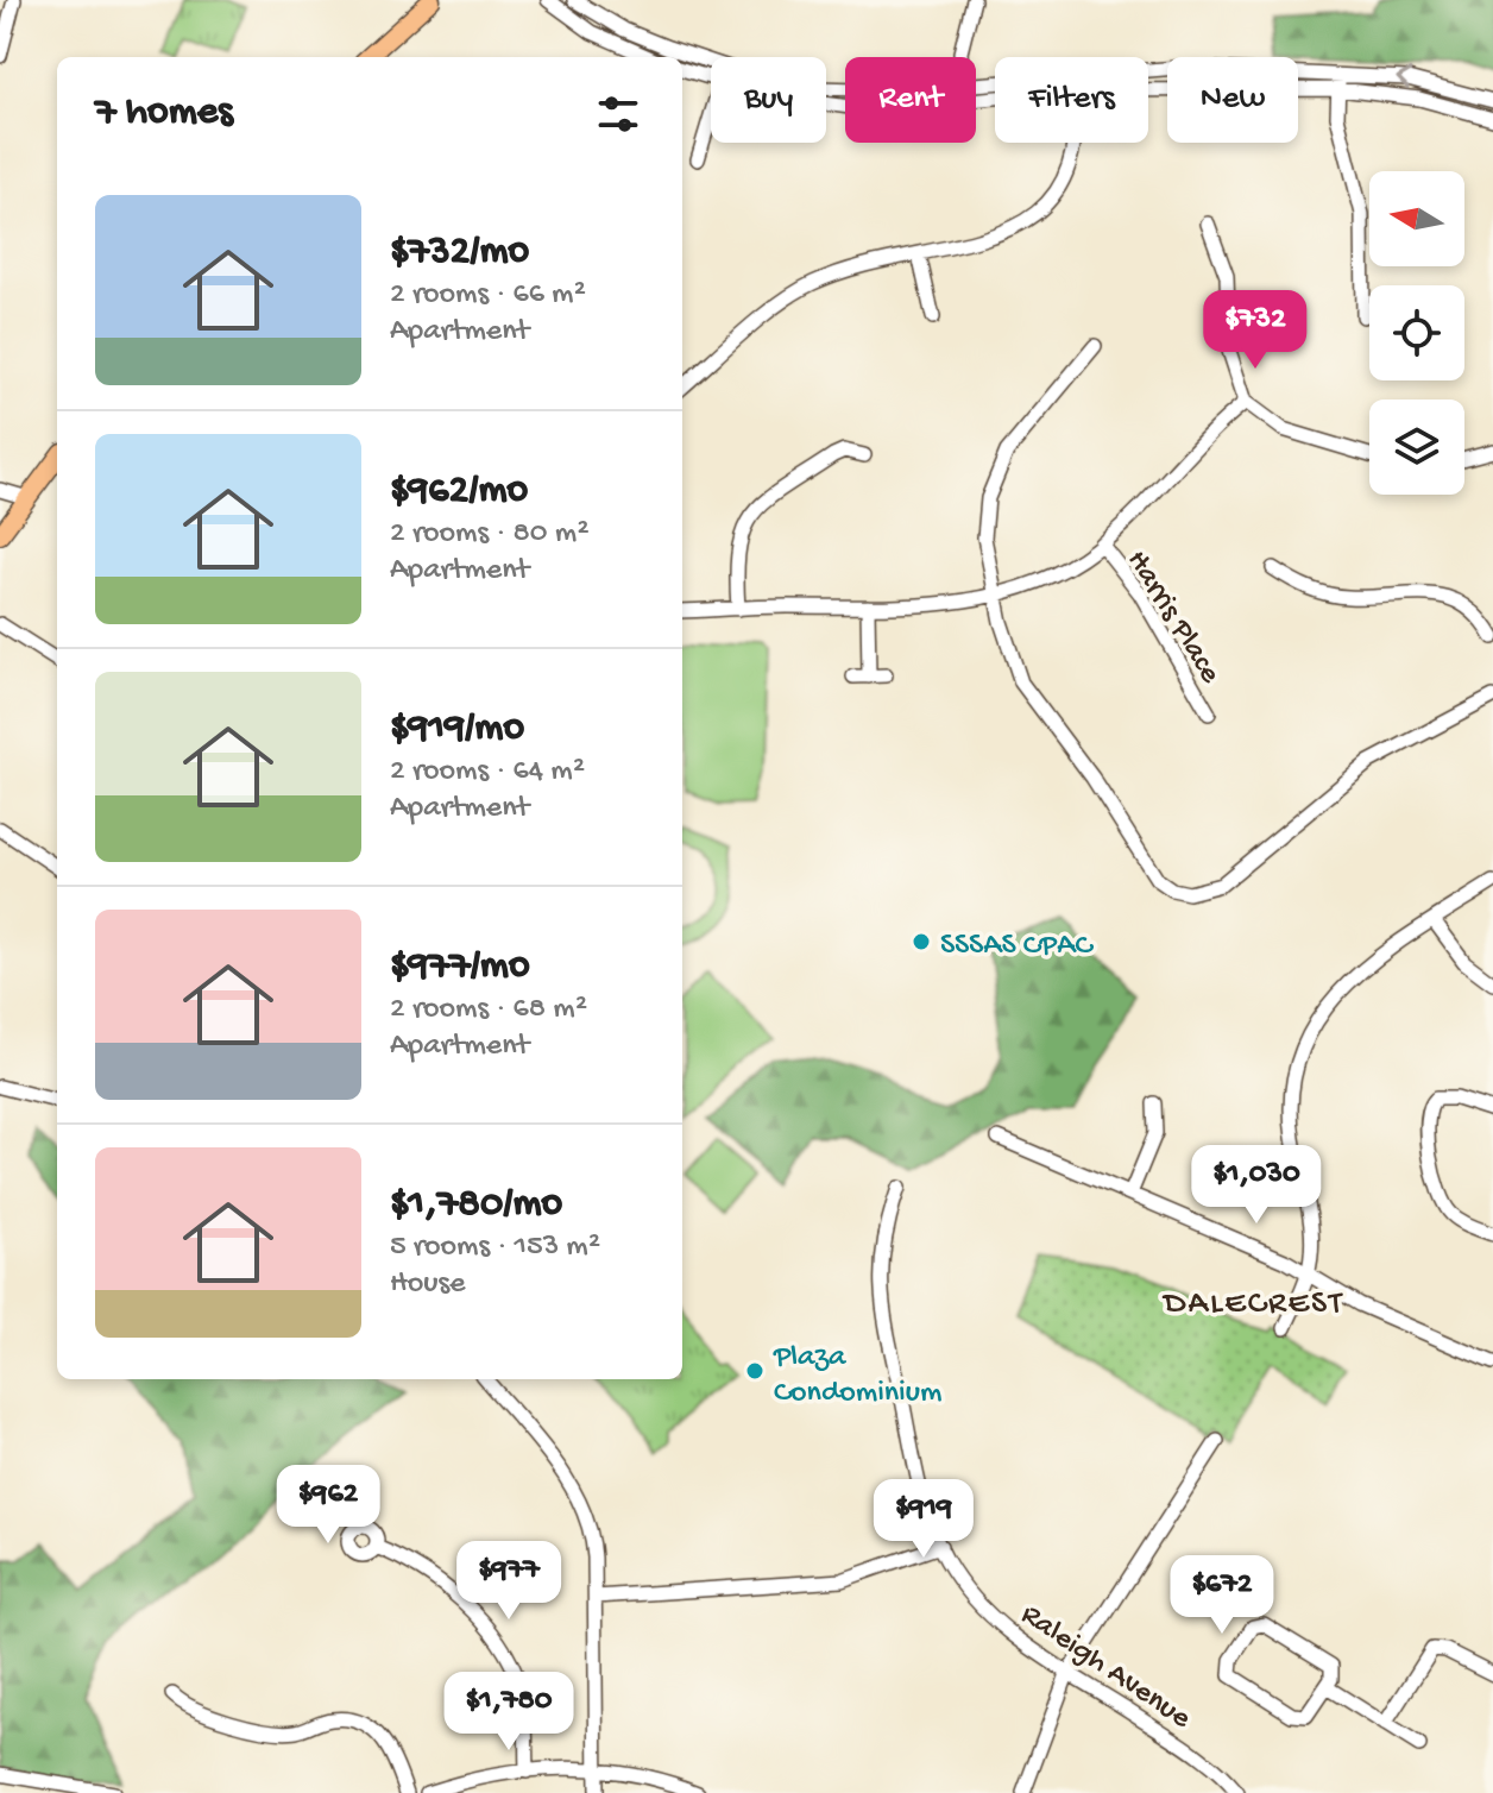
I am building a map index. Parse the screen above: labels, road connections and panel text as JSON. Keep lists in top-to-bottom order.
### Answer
{
  "streets": {
    "street": ["Harris Place", "Raleigh Avenue"]
  },
  "districts": ["DALECREST"],
  "places": ["SSSAS CPAC", "Plaza Condominium"],
  "north": "left",
  "page": {
    "chip": [
      "Buy",
      "Rent",
      "Filters",
      "New"
    ],
    "heading": "7 homes",
    "list": [
      {
        "name": "$732/mo",
        "note": "2 rooms · 66 m² · Apartment"
      },
      {
        "name": "$962/mo",
        "note": "2 rooms · 80 m² · Apartment"
      },
      {
        "name": "$919/mo",
        "note": "2 rooms · 64 m² · Apartment"
      },
      {
        "name": "$977/mo",
        "note": "2 rooms · 68 m² · Apartment"
      },
      {
        "name": "$1,780/mo",
        "note": "5 rooms · 153 m² · House"
      }
    ],
    "price": [
      "$732",
      "$1,030",
      "$962",
      "$919",
      "$977",
      "$672",
      "$1,780"
    ]
  }
}
